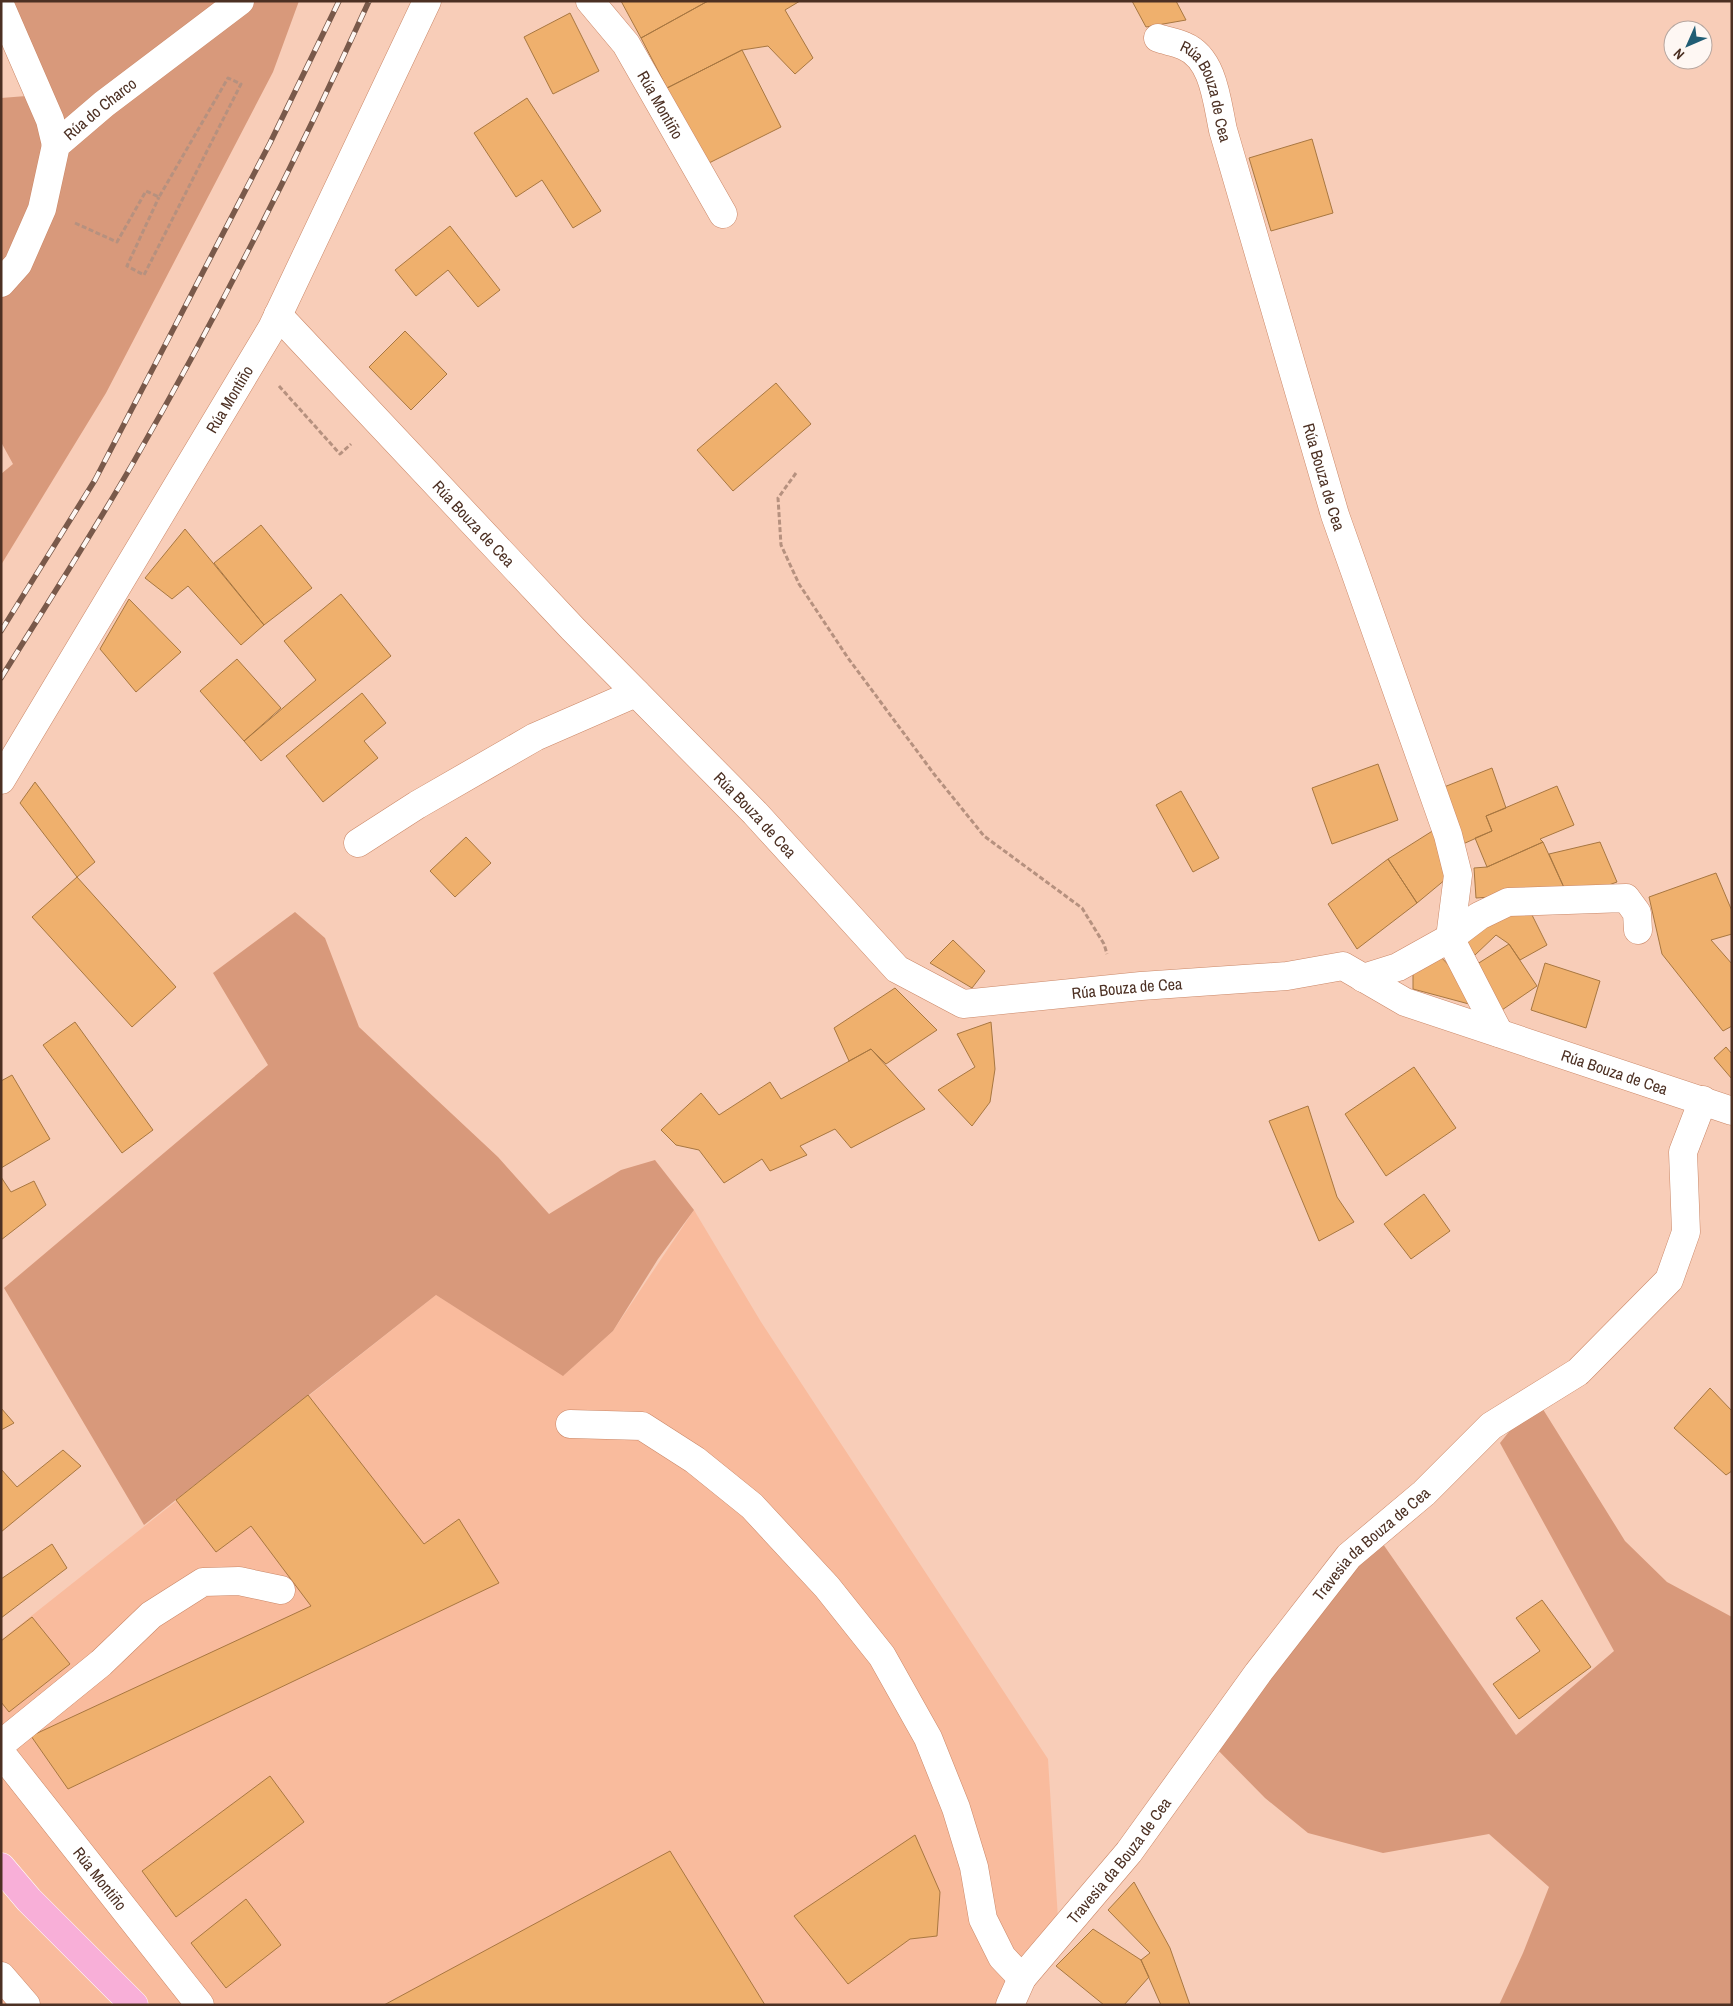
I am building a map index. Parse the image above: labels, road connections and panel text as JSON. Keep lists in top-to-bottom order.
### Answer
{
  "streets": {
    "street": [
      "Rúa Bouza de Cea",
      "Rúa Montiño",
      "Rúa do Charco",
      "Travesia da Bouza de Cea"
    ]
  },
  "crossings": [
    ["Rúa Bouza de Cea", "Rúa Montiño"],
    ["Rúa Bouza de Cea", "Travesia da Bouza de Cea"]
  ],
  "north": "bottom left"
}
